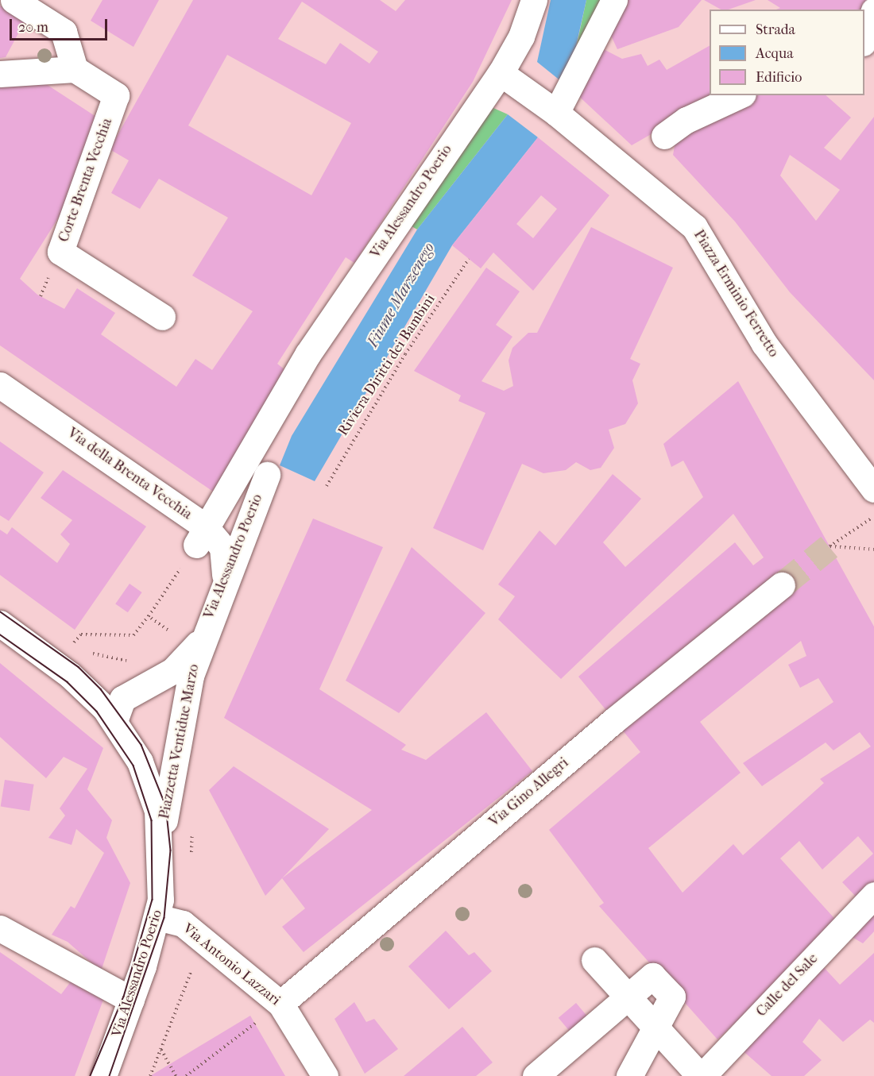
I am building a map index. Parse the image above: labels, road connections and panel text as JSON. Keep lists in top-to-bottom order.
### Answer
{
  "streets": {
    "street": [
      "Corte Brenta Vecchia",
      "Via Alessandro Poerio",
      "Piazza Erminio Ferretto",
      "Via della Brenta Vecchia",
      "Piazzetta Ventidue Marzo",
      "Via Gino Allegri",
      "Via Antonio Lazzari",
      "Calle del Sale"
    ],
    "path": ["Riviera Diritti dei Bambini"]
  },
  "crossings": [
    ["Via Alessandro Poerio", "Piazza Erminio Ferretto"],
    ["Via Alessandro Poerio", "Via della Brenta Vecchia"],
    ["Via Alessandro Poerio", "Piazzetta Ventidue Marzo"],
    ["Via Alessandro Poerio", "Via Antonio Lazzari"],
    ["Via Gino Allegri", "Via Antonio Lazzari"]
  ],
  "water": ["Fiume Marzenego"],
  "legend": ["Strada", "Acqua", "Edificio"],
  "scale_bar": "20 m"
}
